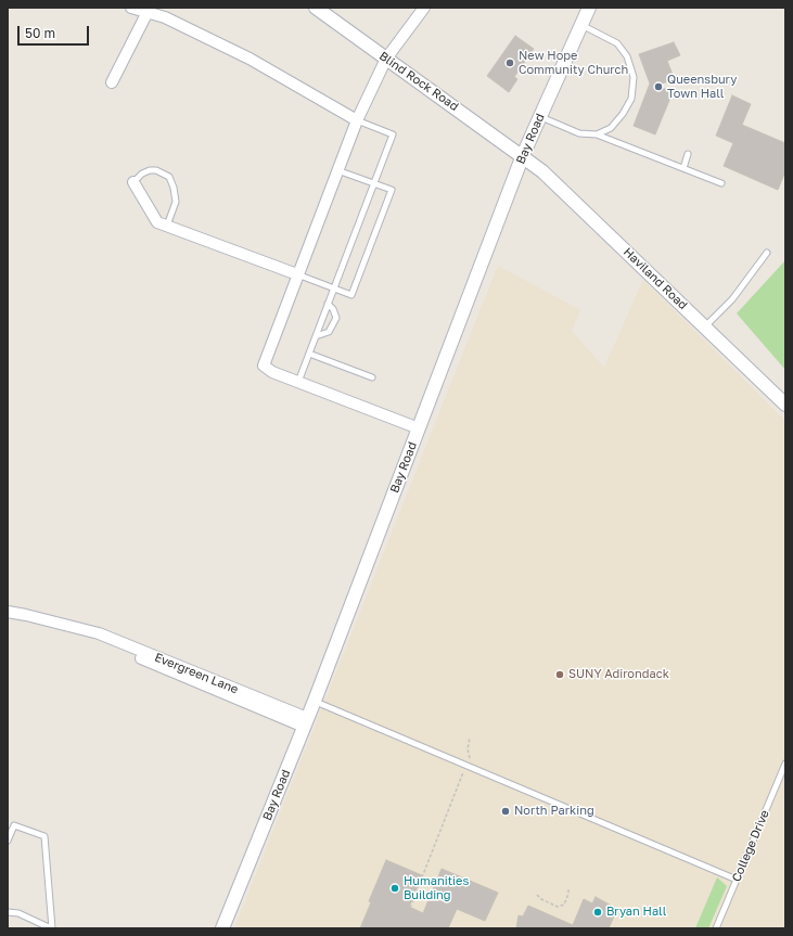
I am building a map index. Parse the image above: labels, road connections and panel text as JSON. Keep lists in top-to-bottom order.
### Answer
{
  "streets": {
    "street": [
      "Blind Rock Road",
      "Bay Road",
      "Haviland Road",
      "Evergreen Lane"
    ],
    "lane": ["College Drive"]
  },
  "crossings": [
    ["Blind Rock Road", "Bay Road"],
    ["Blind Rock Road", "Haviland Road"],
    ["Bay Road", "Haviland Road"],
    ["Bay Road", "Evergreen Lane"]
  ],
  "places": [
    "New Hope Community Church",
    "Queensbury Town Hall",
    "SUNY Adirondack",
    "North Parking",
    "Humanities Building",
    "Bryan Hall"
  ],
  "scale_bar": "50 m"
}
